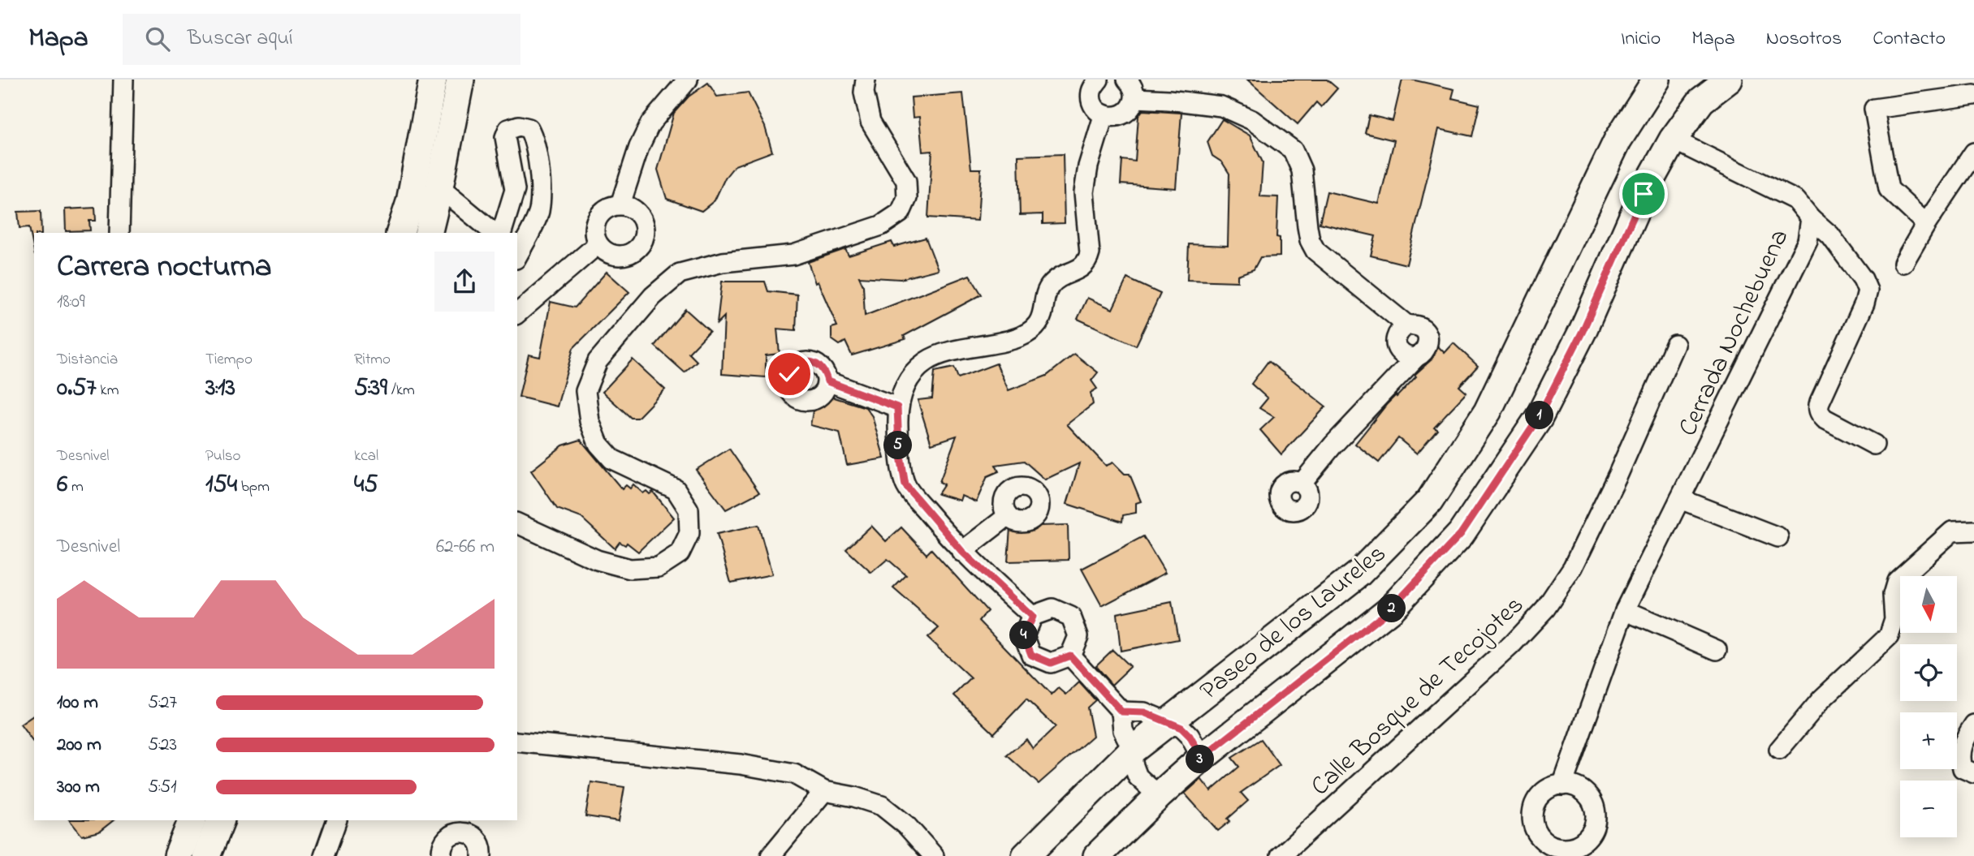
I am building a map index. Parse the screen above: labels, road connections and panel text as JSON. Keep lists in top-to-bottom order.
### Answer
{
  "streets": {
    "main road": ["Paseo de los Laureles"],
    "street": ["Cerrada Nochebuena", "Calle Bosque de Tecojotes"]
  },
  "crossings": [
    ["Cerrada Nochebuena", "Paseo de los Laureles"]
  ],
  "north": "bottom",
  "page": {
    "header": "Mapa",
    "search": "Buscar aquí",
    "nav": [
      "Inicio",
      "Mapa",
      "Nosotros",
      "Contacto"
    ],
    "heading": ["Carrera nocturna", "18:09"],
    "stats": [
      ["Distancia", "0.57 km"],
      ["Tiempo", "3:13"],
      ["Ritmo", "5:39 /km"],
      ["Desnivel", "6 m"],
      ["Pulso", "154 bpm"],
      ["kcal", "45"]
    ],
    "pins": [
      "1",
      "5",
      "2",
      "4",
      "3"
    ],
    "chart": ["Desnivel", "62–66 m"],
    "map_buttons": ["+", "−"],
    "list": [
      {
        "name": "100 m",
        "note": "5:27"
      },
      {
        "name": "200 m",
        "note": "5:23"
      },
      {
        "name": "300 m",
        "note": "5:51"
      }
    ]
  }
}
